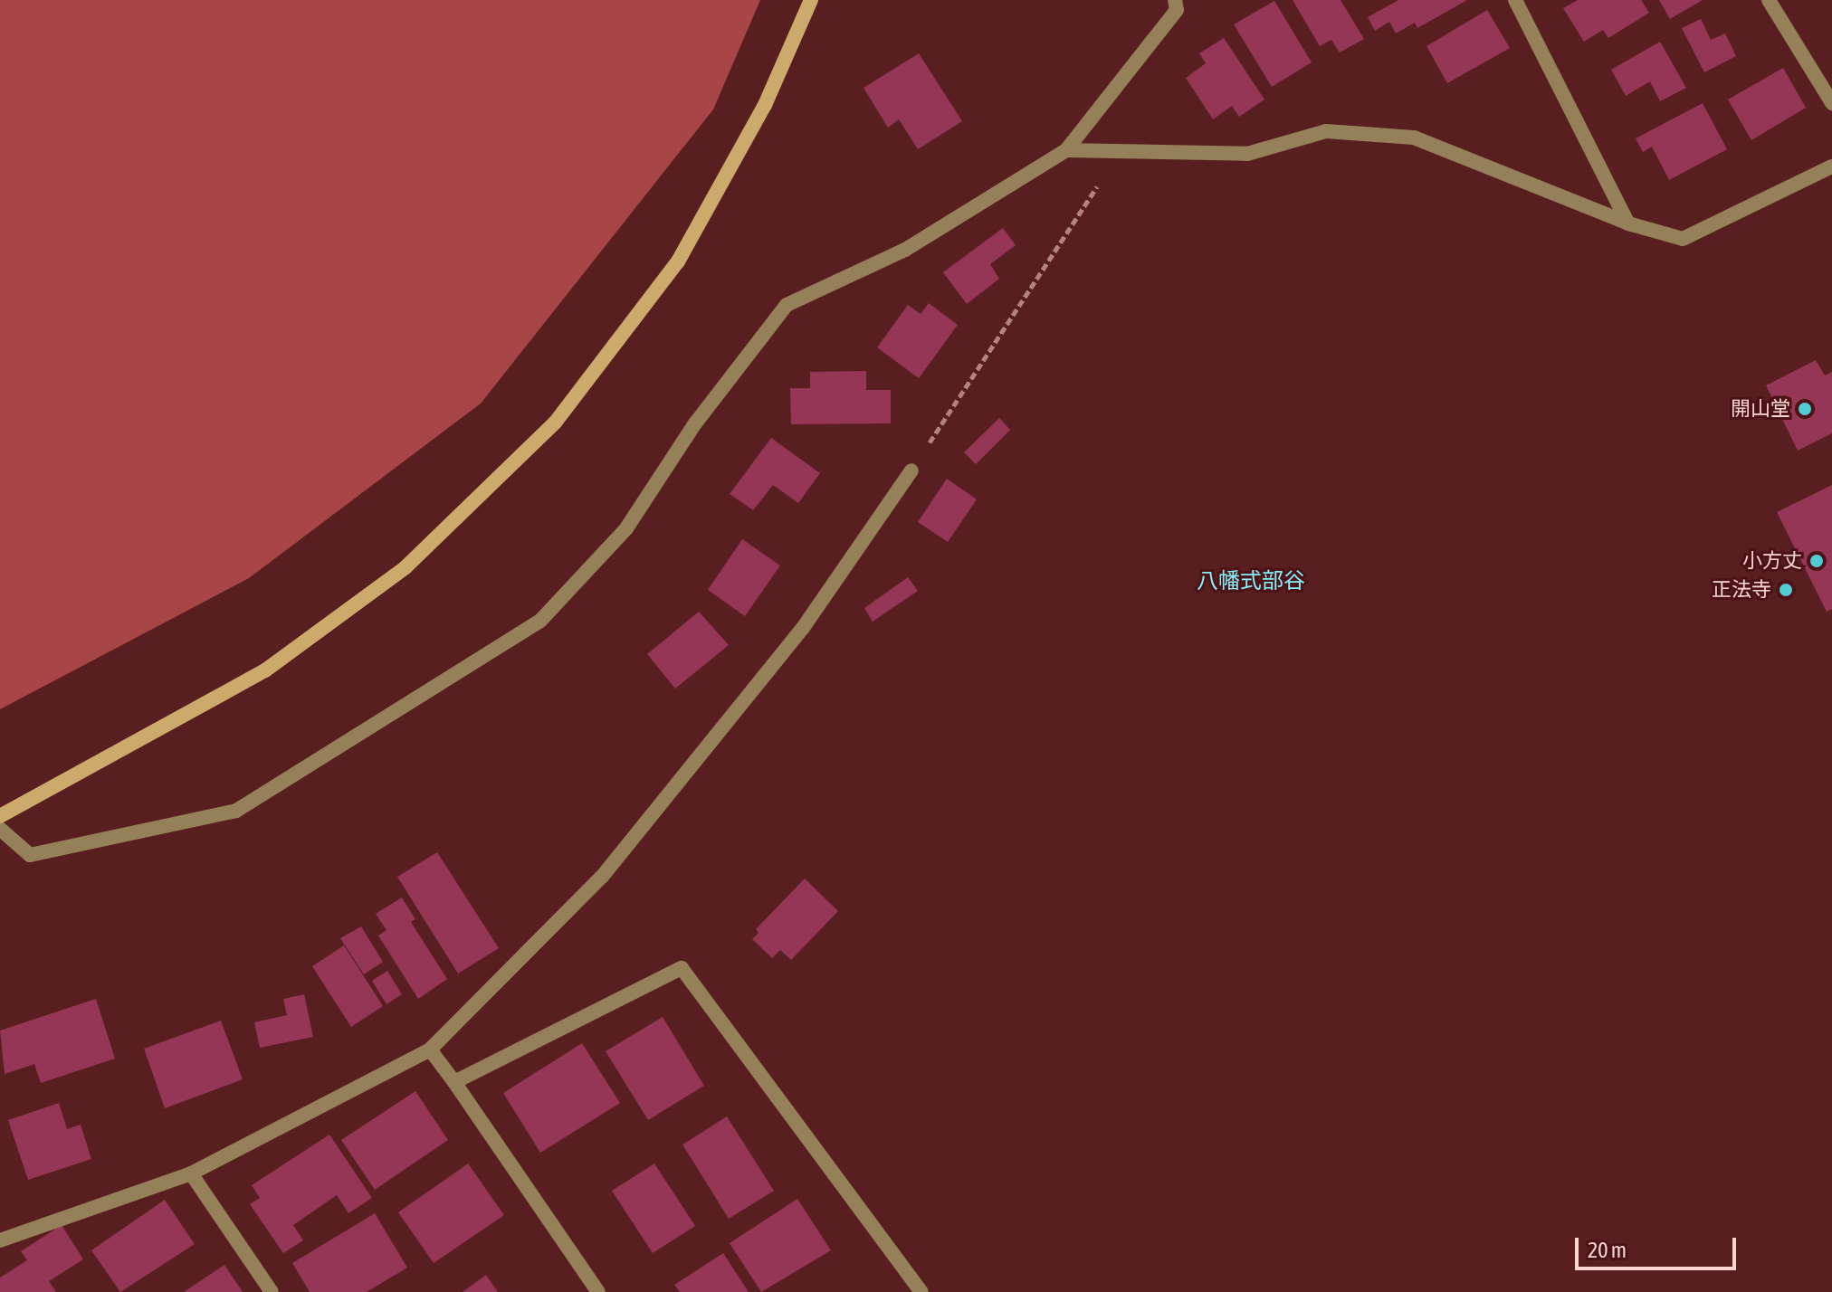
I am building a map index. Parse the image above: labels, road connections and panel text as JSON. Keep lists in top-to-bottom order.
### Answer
{
  "districts": ["八幡式部谷"],
  "places": ["開山堂", "小方丈", "正法寺"],
  "scale_bar": "20 m"
}
